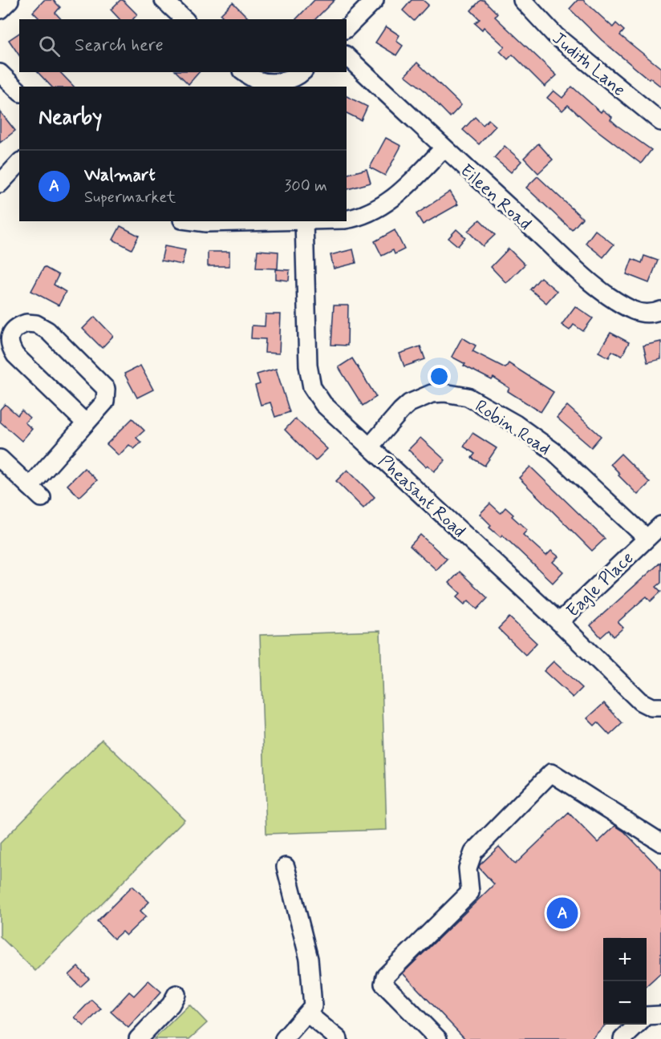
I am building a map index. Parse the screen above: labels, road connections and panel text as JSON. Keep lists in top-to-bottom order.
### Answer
{
  "streets": {
    "street": [
      "Judith Lane",
      "Eileen Road",
      "Robin Road",
      "Pheasant Road",
      "Eagle Place"
    ]
  },
  "crossings": [
    ["Robin Road", "Pheasant Road"],
    ["Robin Road", "Eagle Place"],
    ["Pheasant Road", "Eagle Place"]
  ],
  "page": {
    "search": "Search here",
    "heading": "Nearby",
    "list": [
      {
        "mark": "A",
        "name": "Walmart",
        "note": "Supermarket",
        "value": "300 m"
      }
    ],
    "pins": "A",
    "map_buttons": ["+", "−"]
  }
}
